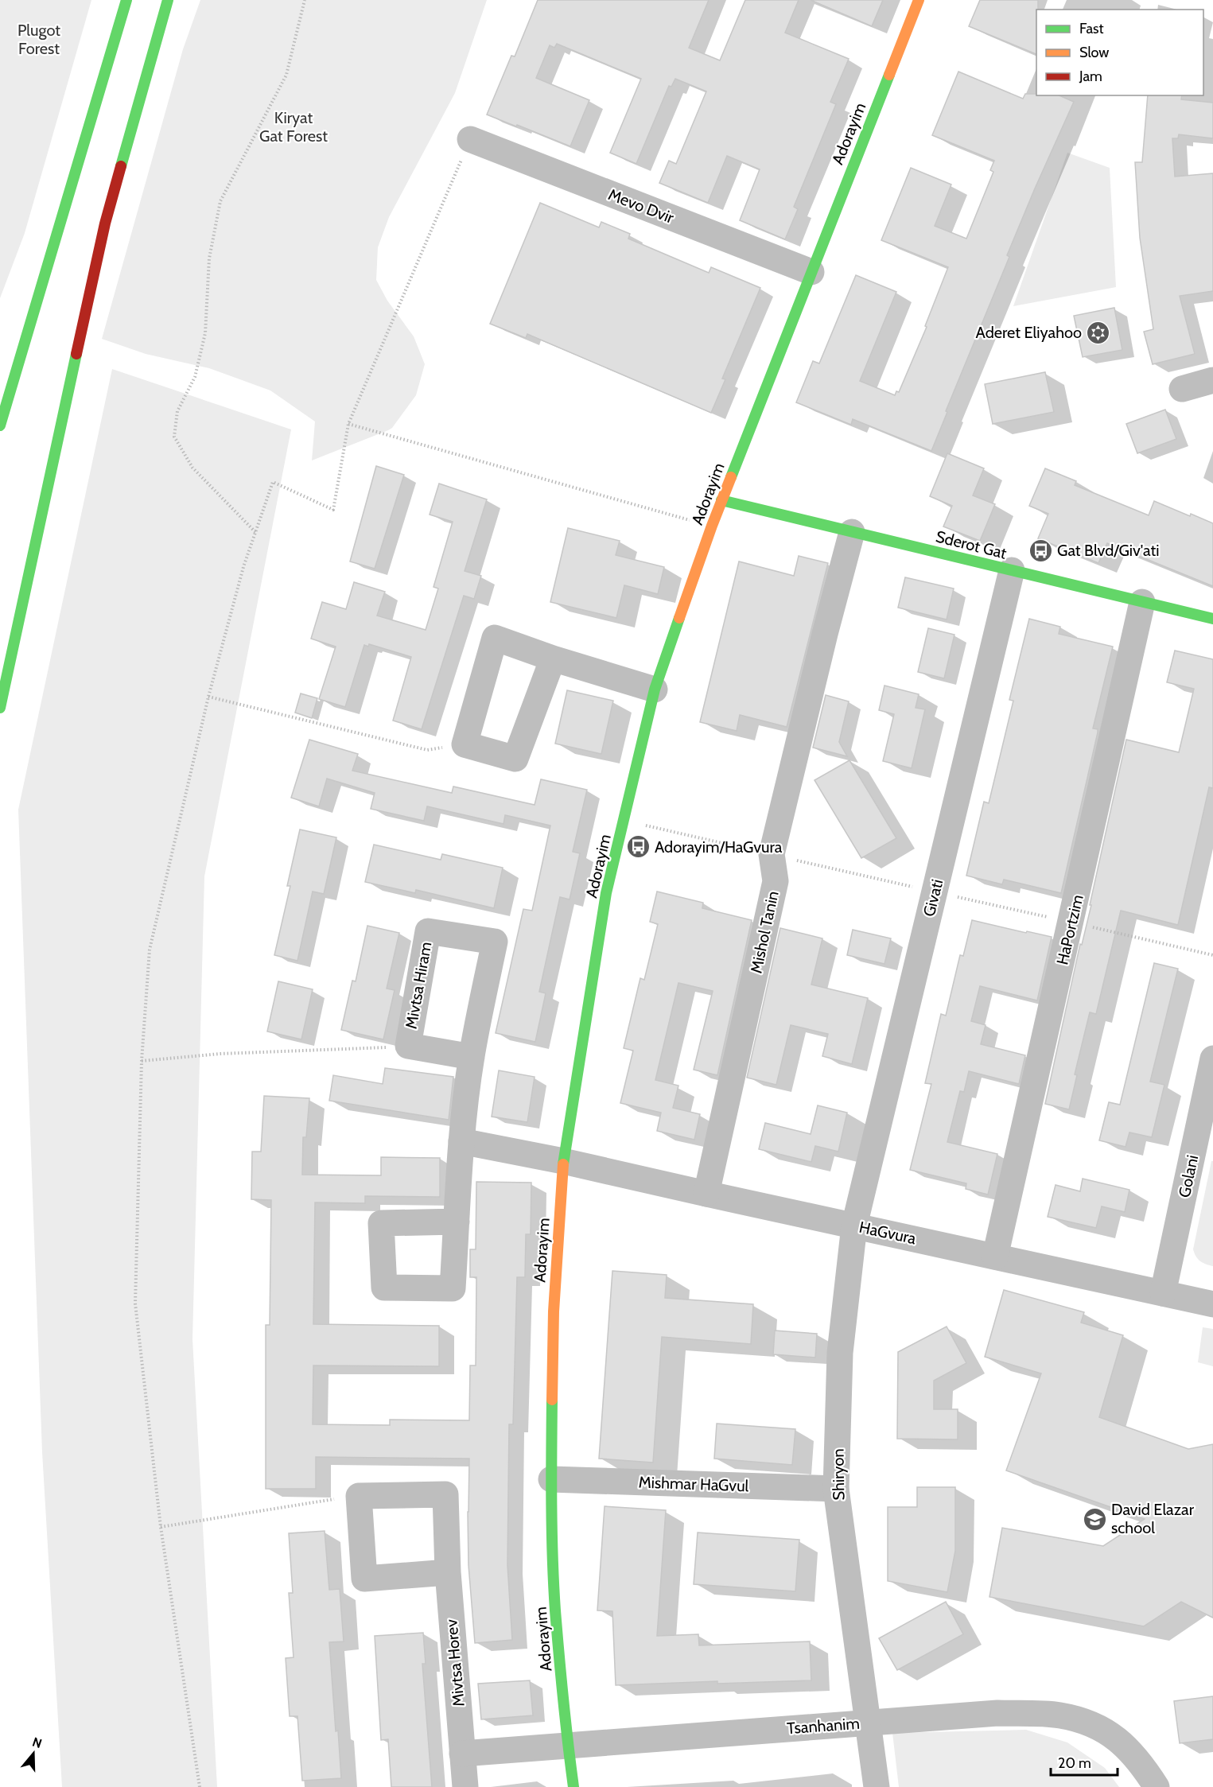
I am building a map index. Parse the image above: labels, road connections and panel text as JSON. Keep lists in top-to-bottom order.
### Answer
{
  "streets": {
    "main road": ["Adorayim", "Sderot Gat"],
    "street": [
      "Mevo Dvir",
      "Givati",
      "HaPortzim",
      "Mishol Tanin",
      "Mivtsa Hiram",
      "Golani",
      "HaGvura",
      "Shiryon",
      "Mishmar HaGvul",
      "Mivtsa Horev",
      "Tsanhanim"
    ]
  },
  "crossings": [
    ["Adorayim", "Mevo Dvir"],
    ["Adorayim", "Sderot Gat"],
    ["Adorayim", "HaGvura"],
    ["Adorayim", "Mishmar HaGvul"],
    ["Adorayim", "Tsanhanim"],
    ["Sderot Gat", "Givati"],
    ["Sderot Gat", "HaPortzim"],
    ["Sderot Gat", "Mishol Tanin"],
    ["Givati", "HaGvura"],
    ["Givati", "Shiryon"],
    ["HaPortzim", "HaGvura"],
    ["Mishol Tanin", "HaGvura"],
    ["Mivtsa Hiram", "HaGvura"],
    ["Golani", "HaGvura"],
    ["HaGvura", "Shiryon"],
    ["Shiryon", "Mishmar HaGvul"],
    ["Shiryon", "Tsanhanim"],
    ["Mivtsa Horev", "Tsanhanim"]
  ],
  "parks": ["Plugot Forest", "Kiryat Gat Forest"],
  "places": {
    "synagogue": ["Aderet Eliyahoo"],
    "bus stop": ["Gat Blvd/Giv'ati", "Adorayim/HaGvura"],
    "school or university": ["David Elazar school"]
  },
  "legend": ["Fast", "Slow", "Jam"],
  "scale_bar": "20 m",
  "north": "top"
}
